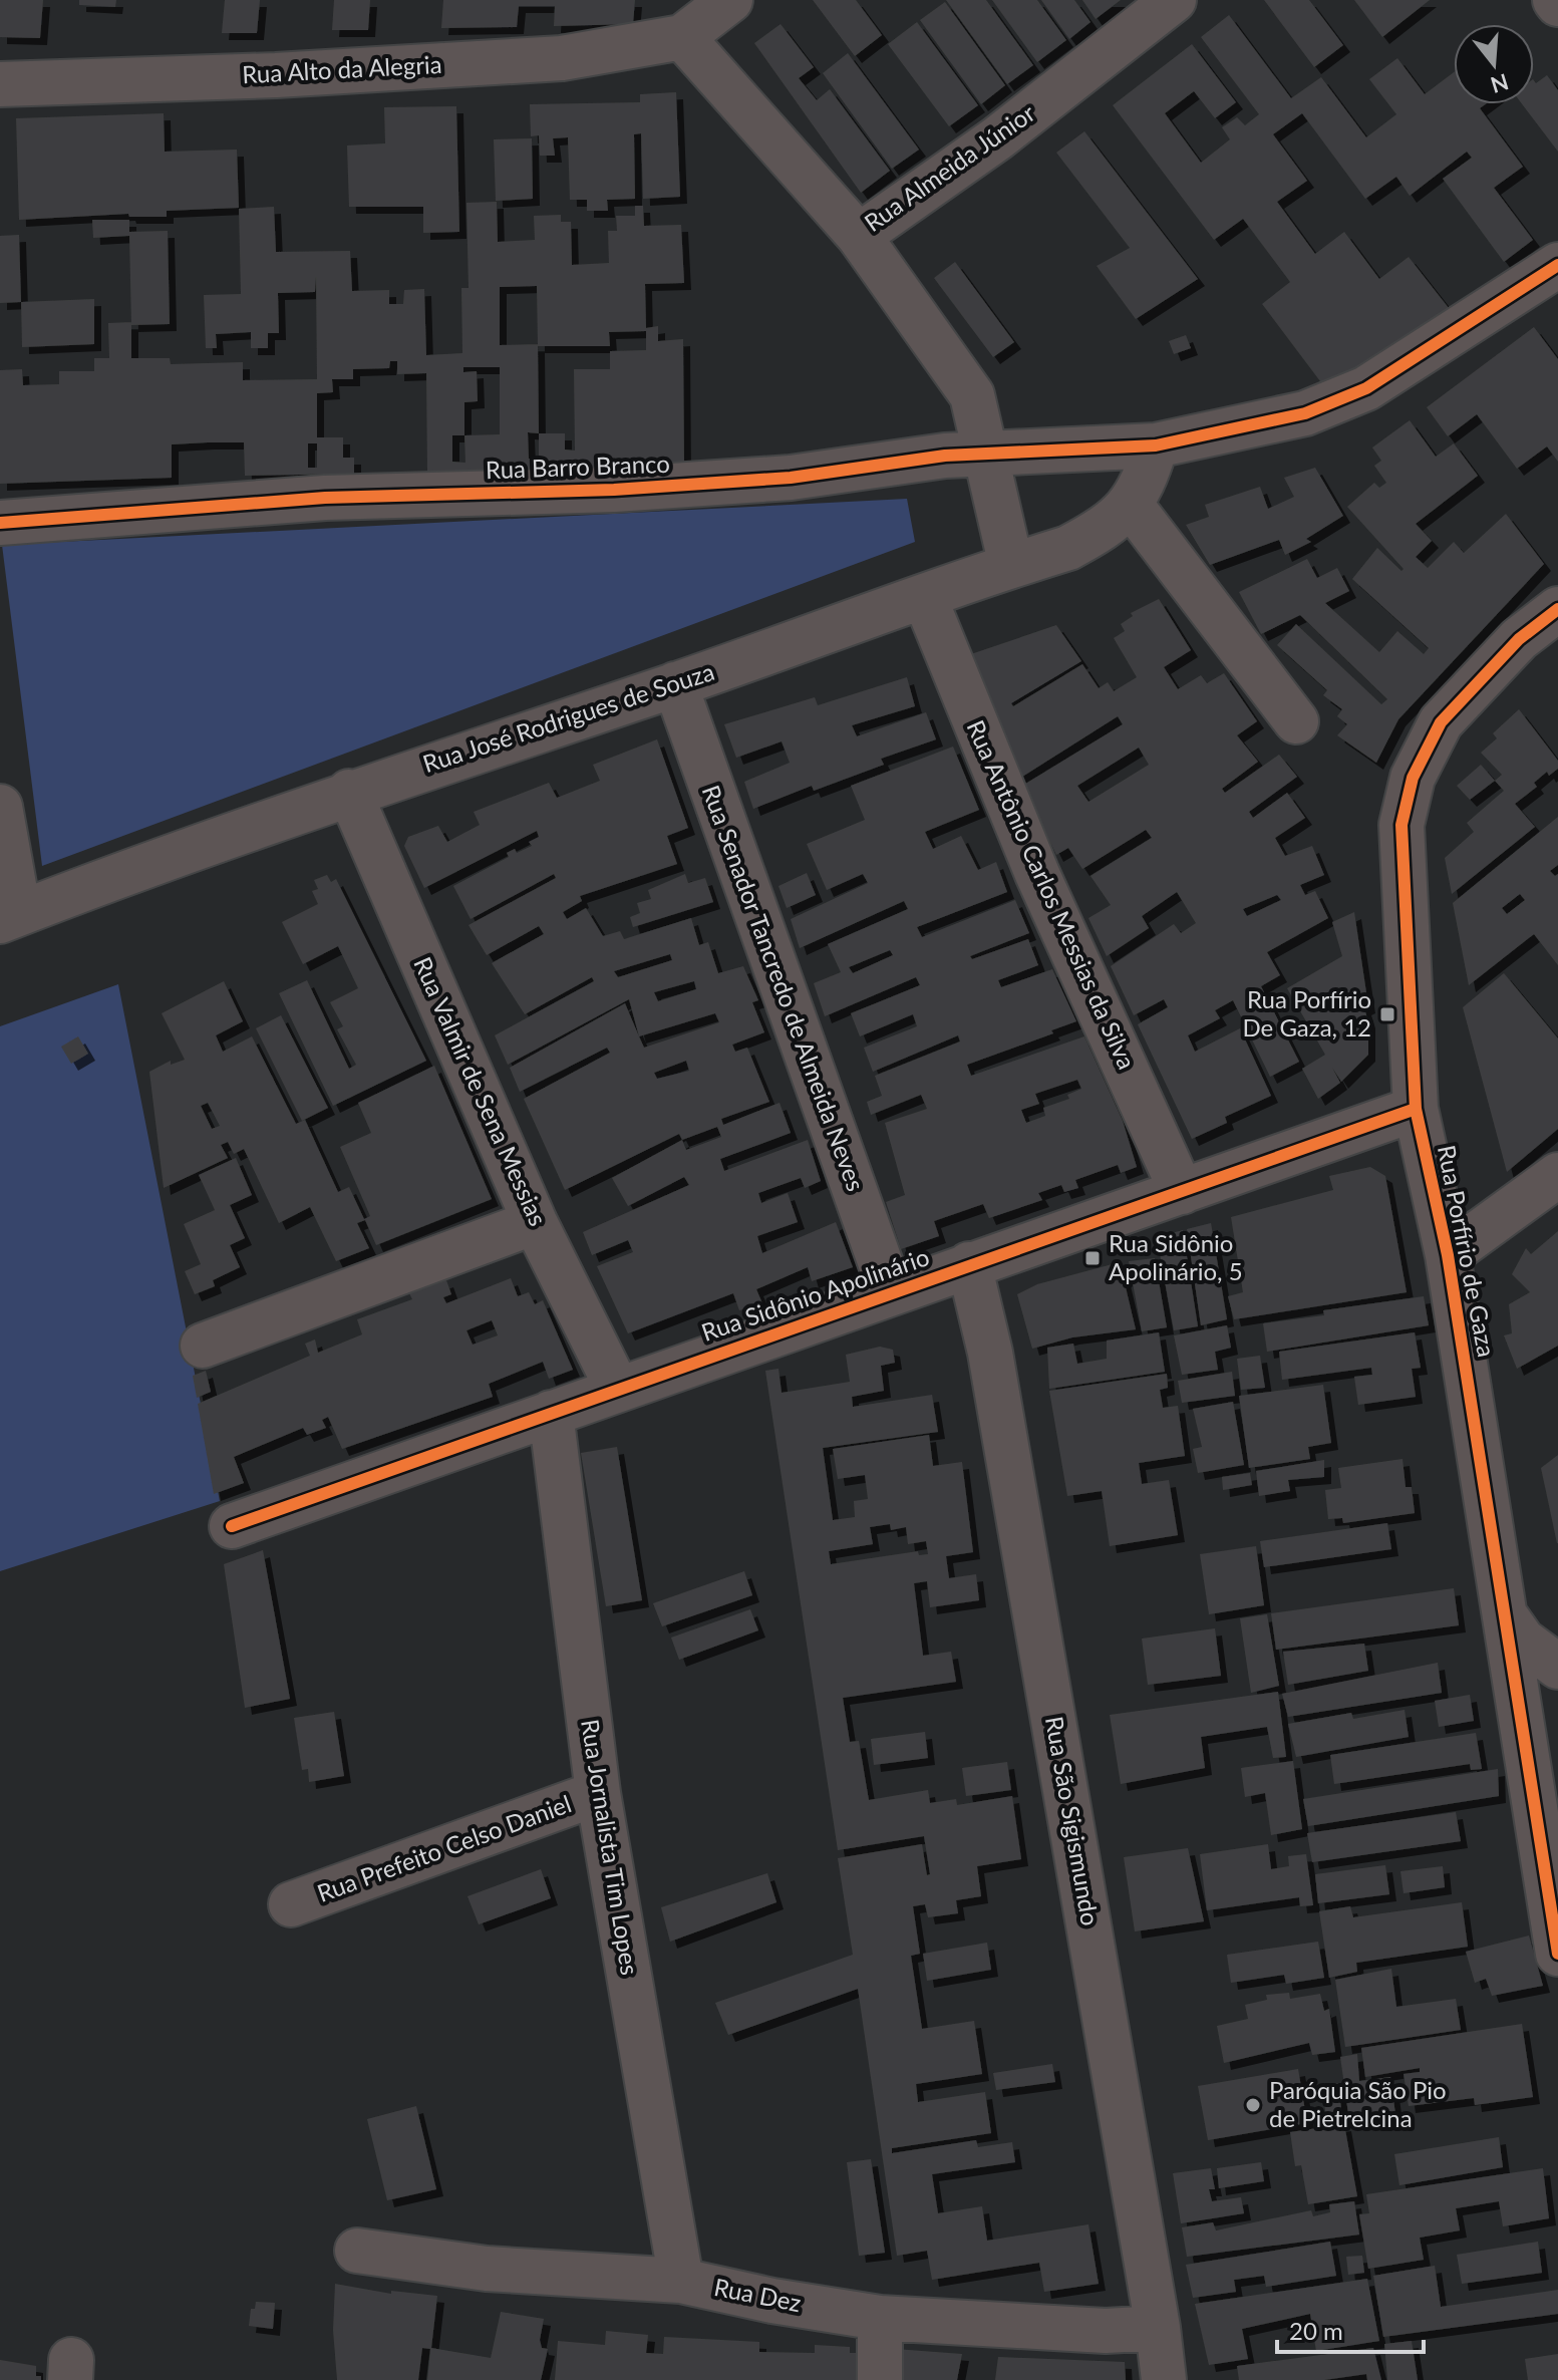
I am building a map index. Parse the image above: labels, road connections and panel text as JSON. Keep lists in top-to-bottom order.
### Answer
{
  "streets": {
    "street": [
      "Rua Alto da Alegria",
      "Rua Almeida Júnior",
      "Rua Barro Branco",
      "Rua José Rodrigues de Souza",
      "Rua Antônio Carlos Messias da Silva",
      "Rua Senador Tancredo de Almeida Neves",
      "Rua Valmir de Sena Messias",
      "Rua Porfírio de Gaza",
      "Rua Sidônio Apolinário",
      "Rua São Sigismundo",
      "Rua Jornalista Tim Lopes",
      "Rua Prefeito Celso Daniel",
      "Rua Dez"
    ]
  },
  "crossings": [
    ["Rua Alto da Alegria", "Rua Almeida Júnior"],
    ["Rua Barro Branco", "Rua José Rodrigues de Souza"],
    ["Rua José Rodrigues de Souza", "Rua Antônio Carlos Messias da Silva"],
    ["Rua José Rodrigues de Souza", "Rua Senador Tancredo de Almeida Neves"],
    ["Rua José Rodrigues de Souza", "Rua Valmir de Sena Messias"],
    ["Rua Antônio Carlos Messias da Silva", "Rua Sidônio Apolinário"],
    ["Rua Senador Tancredo de Almeida Neves", "Rua Sidônio Apolinário"],
    ["Rua Valmir de Sena Messias", "Rua Sidônio Apolinário"],
    ["Rua Porfírio de Gaza", "Rua Sidônio Apolinário"],
    ["Rua Sidônio Apolinário", "Rua São Sigismundo"],
    ["Rua Sidônio Apolinário", "Rua Jornalista Tim Lopes"],
    ["Rua São Sigismundo", "Rua Dez"],
    ["Rua Jornalista Tim Lopes", "Rua Prefeito Celso Daniel"],
    ["Rua Jornalista Tim Lopes", "Rua Dez"]
  ],
  "places": {
    "transit": ["Rua Porfírio De Gaza, 12", "Rua Sidônio Apolinário, 5"],
    "other": ["Paróquia São Pio de Pietrelcina"]
  },
  "scale_bar": "20 m",
  "north": "bottom"
}
